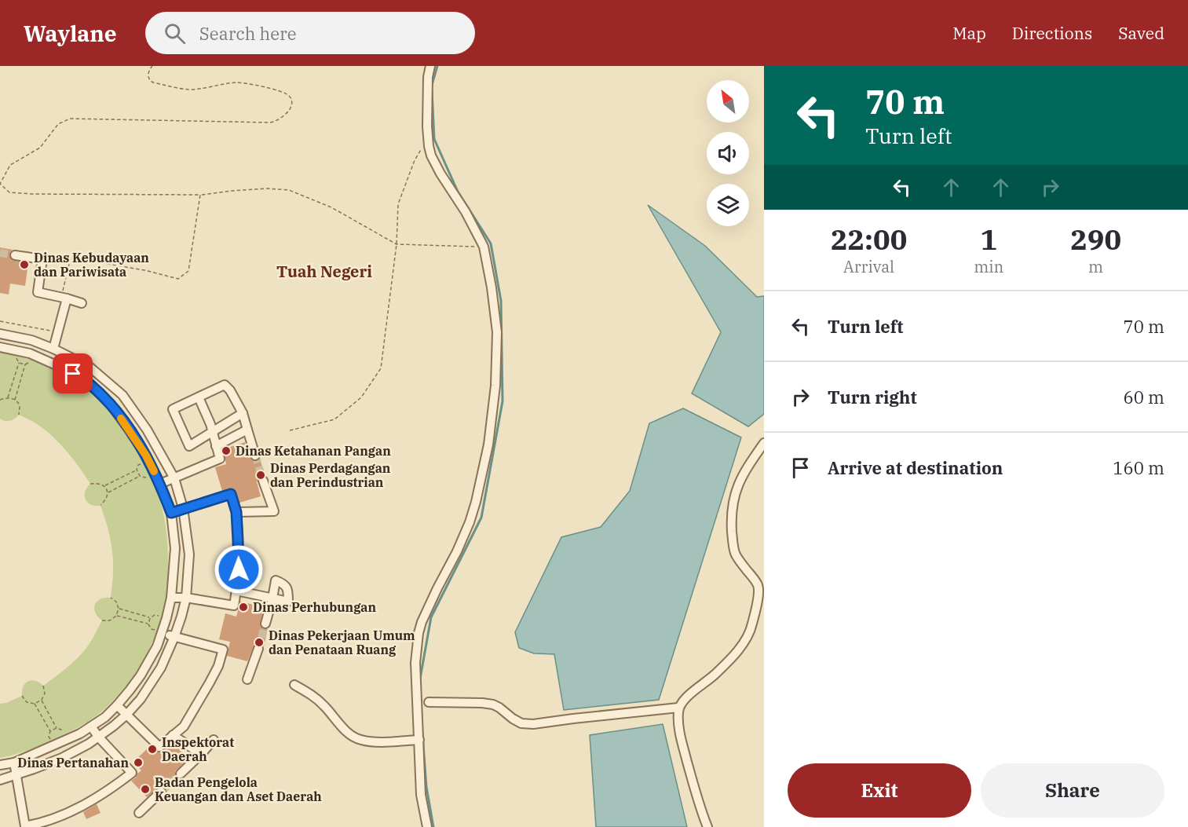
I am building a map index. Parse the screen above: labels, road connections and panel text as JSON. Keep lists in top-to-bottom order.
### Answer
{
  "districts": ["Tuah Negeri"],
  "places": [
    "Dinas Kebudayaan dan Pariwisata",
    "Dinas Ketahanan Pangan",
    "Dinas Perdagangan dan Perindustrian",
    "Dinas Perhubungan",
    "Dinas Pekerjaan Umum dan Penataan Ruang",
    "Inspektorat Daerah",
    "Dinas Pertanahan",
    "Badan Pengelola Keuangan dan Aset Daerah"
  ],
  "north": "top left",
  "page": {
    "header": "Waylane",
    "search": "Search here",
    "nav": ["Map", "Directions", "Saved"],
    "turn": ["70 m", "Turn left"],
    "eta": [
      "22:00",
      "Arrival",
      "1",
      "min",
      "290",
      "m"
    ],
    "list": [
      {
        "name": "Turn left",
        "value": "70 m"
      },
      {
        "name": "Turn right",
        "value": "60 m"
      },
      {
        "name": "Arrive at destination",
        "value": "160 m"
      }
    ],
    "buttons": ["Exit", "Share"]
  }
}
